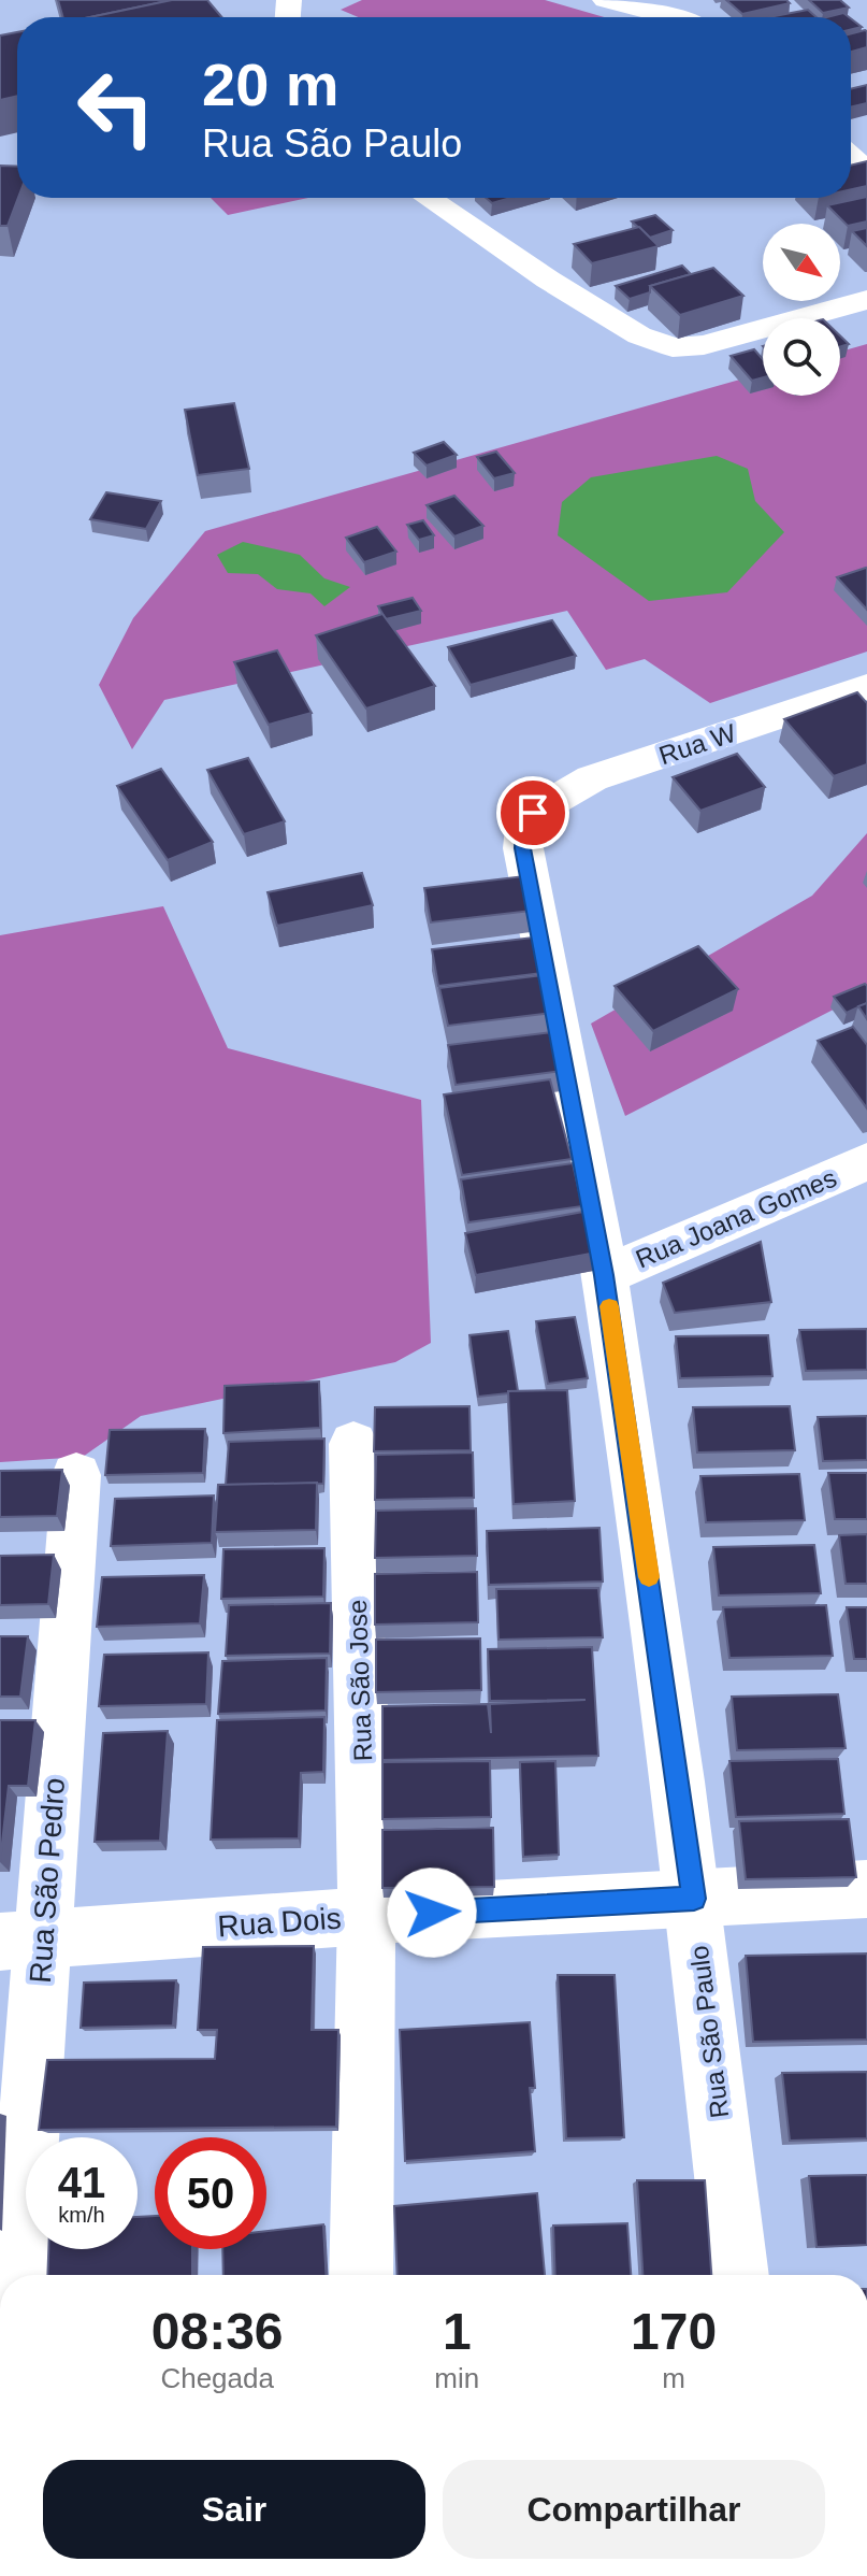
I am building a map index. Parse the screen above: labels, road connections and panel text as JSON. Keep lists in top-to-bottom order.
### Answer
{
  "streets": {
    "street": [
      "Rua W",
      "Rua Joana Gomes",
      "Rua São Jose",
      "Rua São Pedro",
      "Rua Dois",
      "Rua São Paulo"
    ]
  },
  "crossings": [
    ["Rua W", "Rua São Paulo"],
    ["Rua Joana Gomes", "Rua São Paulo"],
    ["Rua São Jose", "Rua Dois"],
    ["Rua São Pedro", "Rua Dois"],
    ["Rua Dois", "Rua São Paulo"]
  ],
  "north": "bottom right",
  "page": {
    "turn": ["20 m", "Rua São Paulo"],
    "speed": "41 km/h",
    "limit": "50",
    "eta": [
      "08:36",
      "Chegada",
      "1",
      "min",
      "170",
      "m"
    ],
    "buttons": ["Sair", "Compartilhar"]
  }
}
